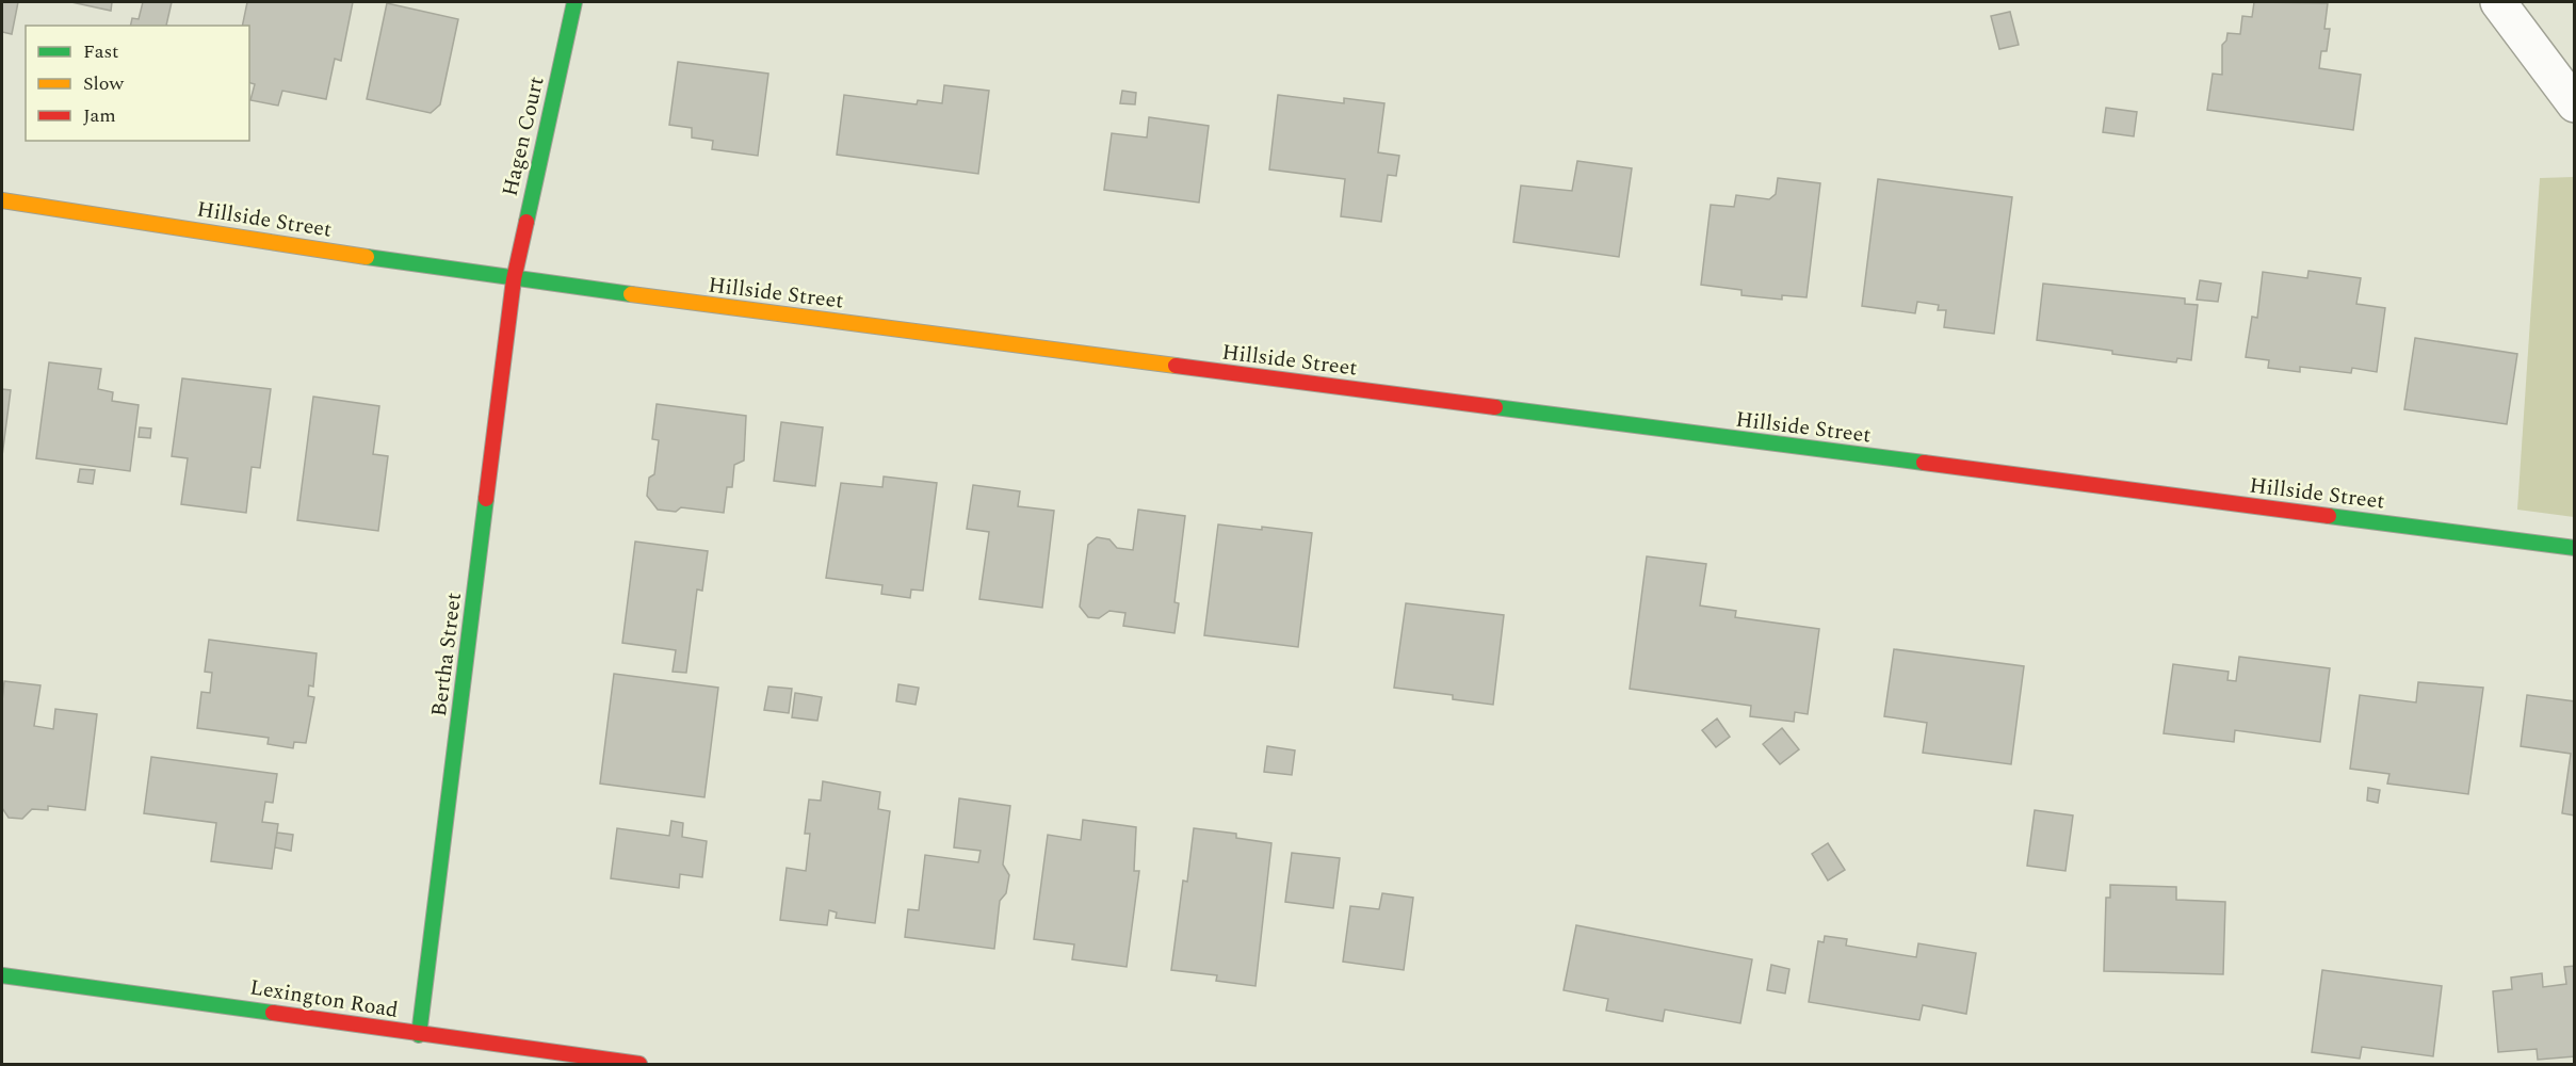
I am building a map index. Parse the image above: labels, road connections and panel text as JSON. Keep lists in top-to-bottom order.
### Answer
{
  "streets": {
    "street": [
      "Hagen Court",
      "Hillside Street",
      "Bertha Street",
      "Lexington Road"
    ]
  },
  "crossings": [
    ["Hagen Court", "Hillside Street"],
    ["Hagen Court", "Bertha Street"],
    ["Hillside Street", "Bertha Street"],
    ["Bertha Street", "Lexington Road"]
  ],
  "legend": ["Fast", "Slow", "Jam"]
}
